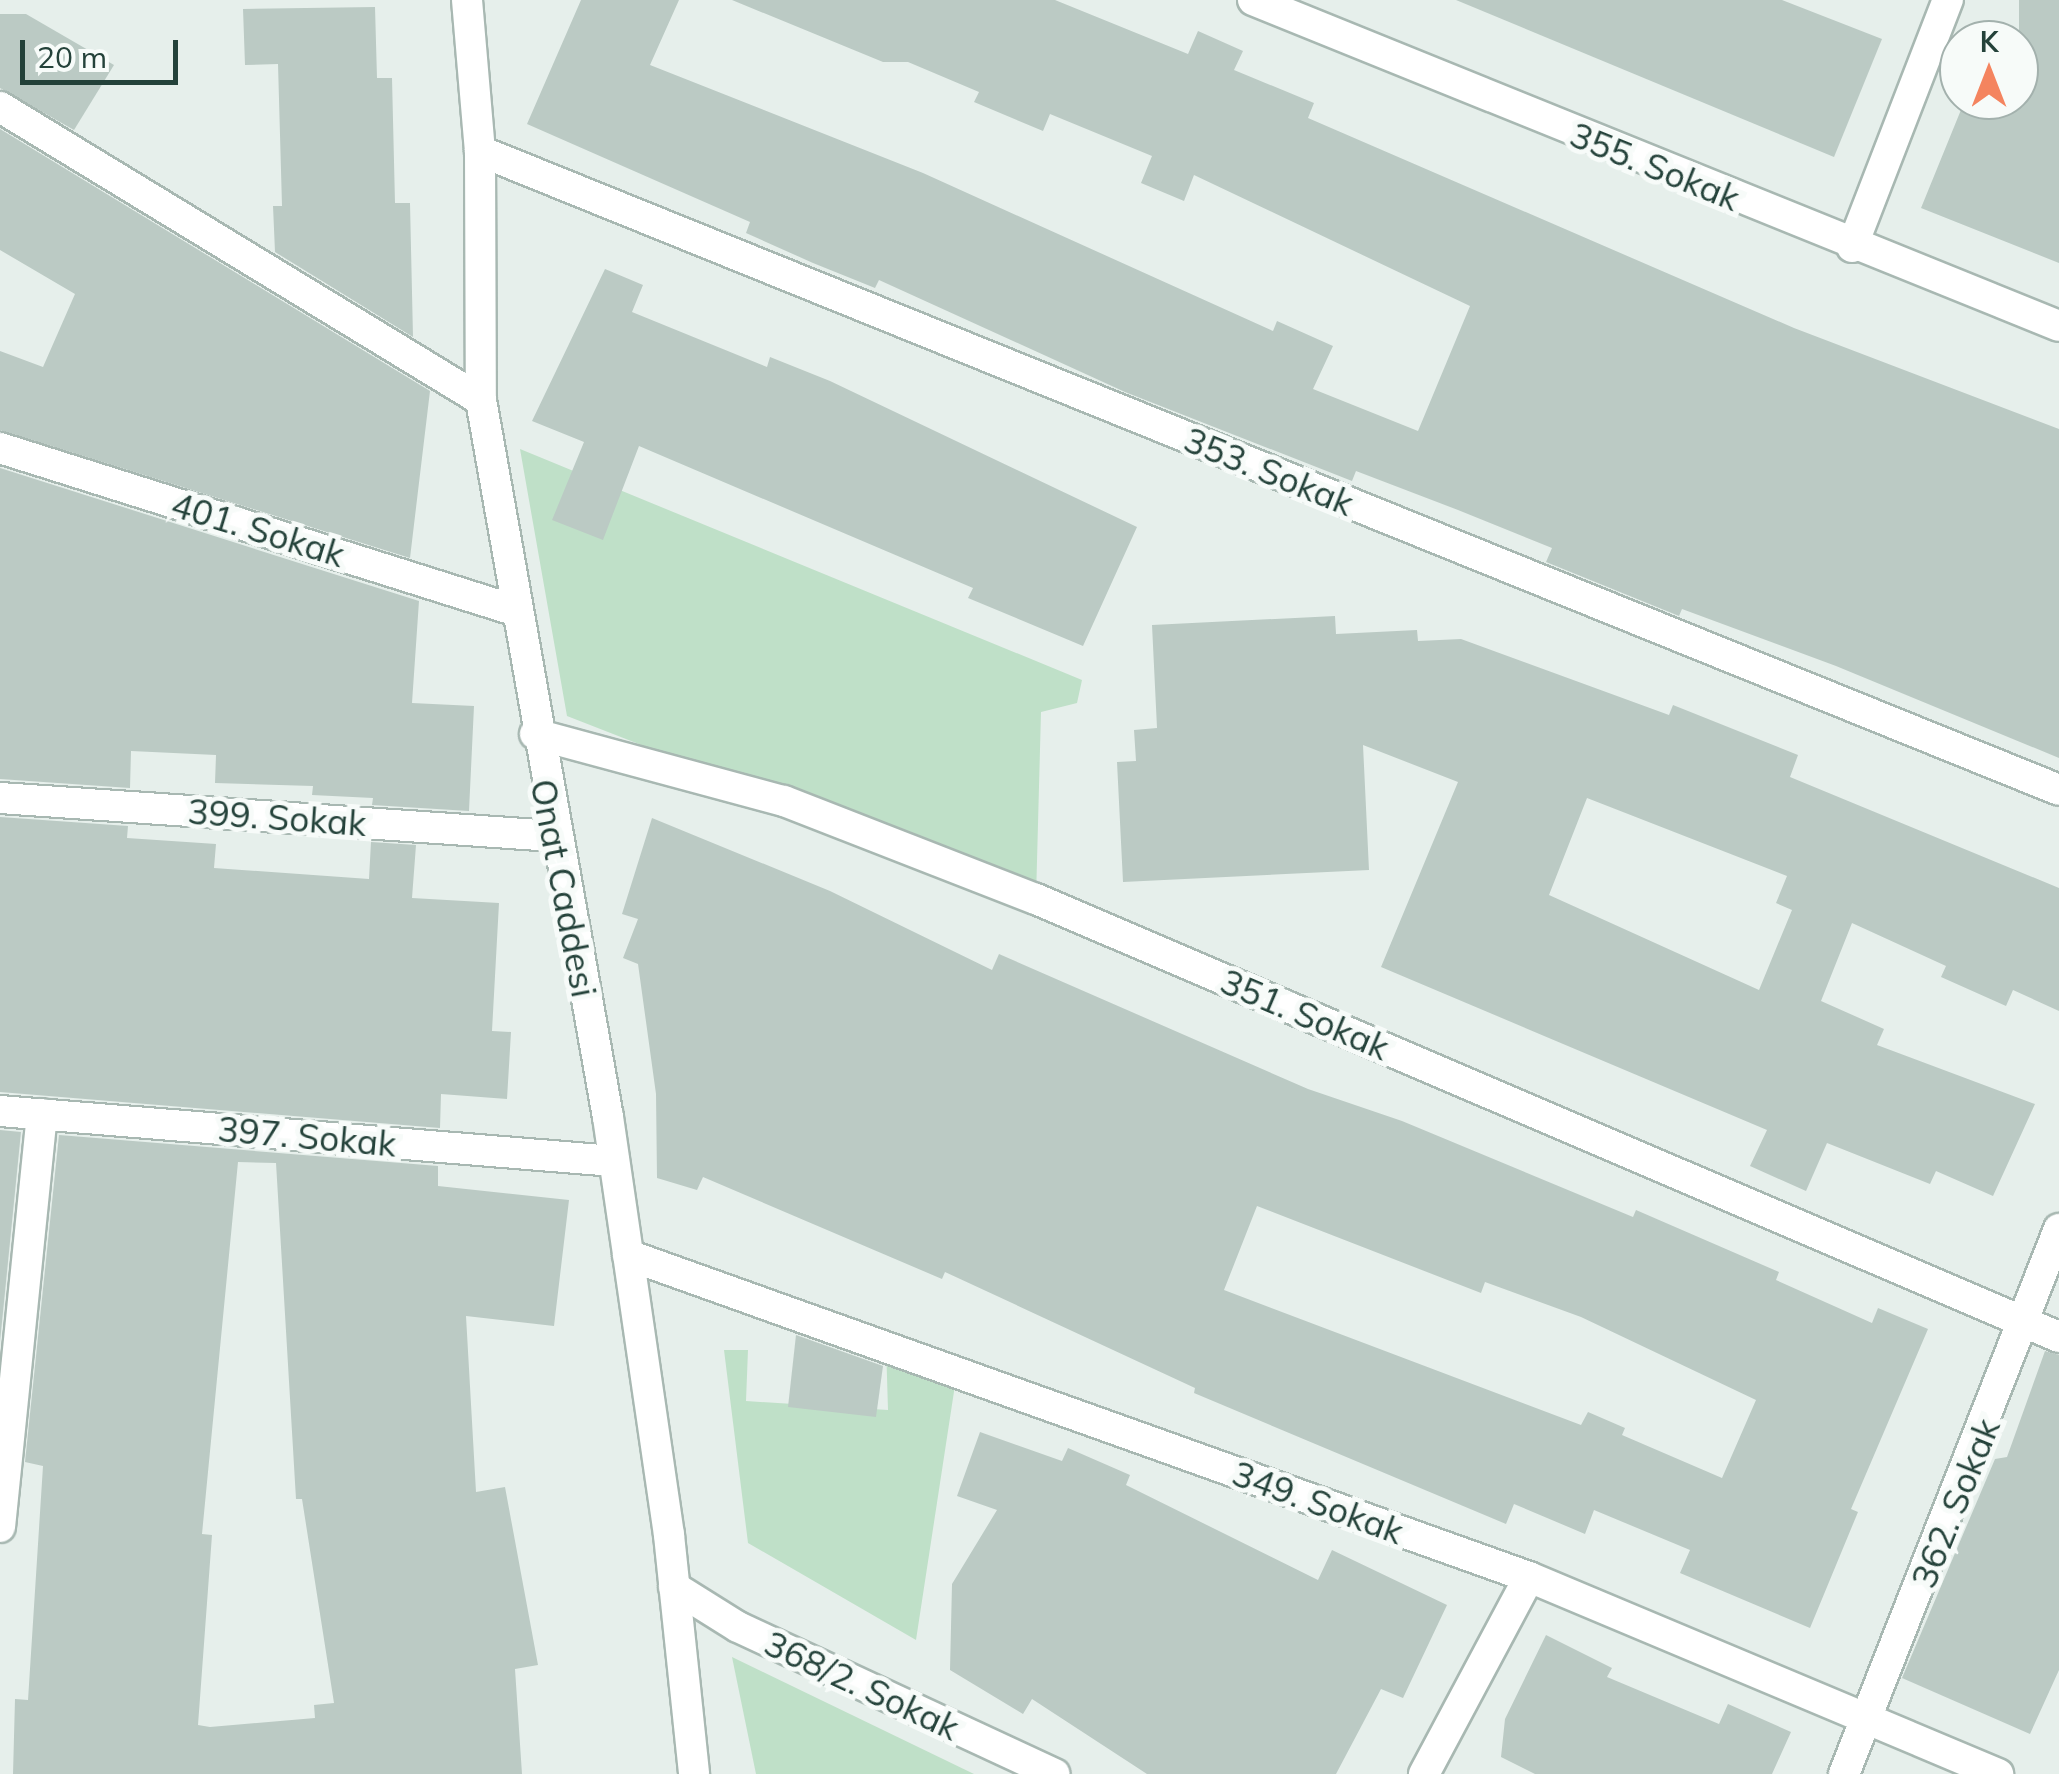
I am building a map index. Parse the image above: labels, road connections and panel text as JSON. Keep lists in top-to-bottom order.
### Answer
{
  "streets": {
    "street": [
      "355. Sokak",
      "353. Sokak",
      "401. Sokak",
      "399. Sokak",
      "Onat Caddesi",
      "351. Sokak",
      "397. Sokak",
      "349. Sokak",
      "362. Sokak",
      "368/2. Sokak"
    ]
  },
  "crossings": [
    ["353. Sokak", "Onat Caddesi"],
    ["401. Sokak", "Onat Caddesi"],
    ["399. Sokak", "Onat Caddesi"],
    ["Onat Caddesi", "351. Sokak"],
    ["Onat Caddesi", "397. Sokak"],
    ["Onat Caddesi", "349. Sokak"],
    ["Onat Caddesi", "368/2. Sokak"],
    ["351. Sokak", "362. Sokak"],
    ["349. Sokak", "362. Sokak"]
  ],
  "scale_bar": "20 m",
  "north": "top"
}
